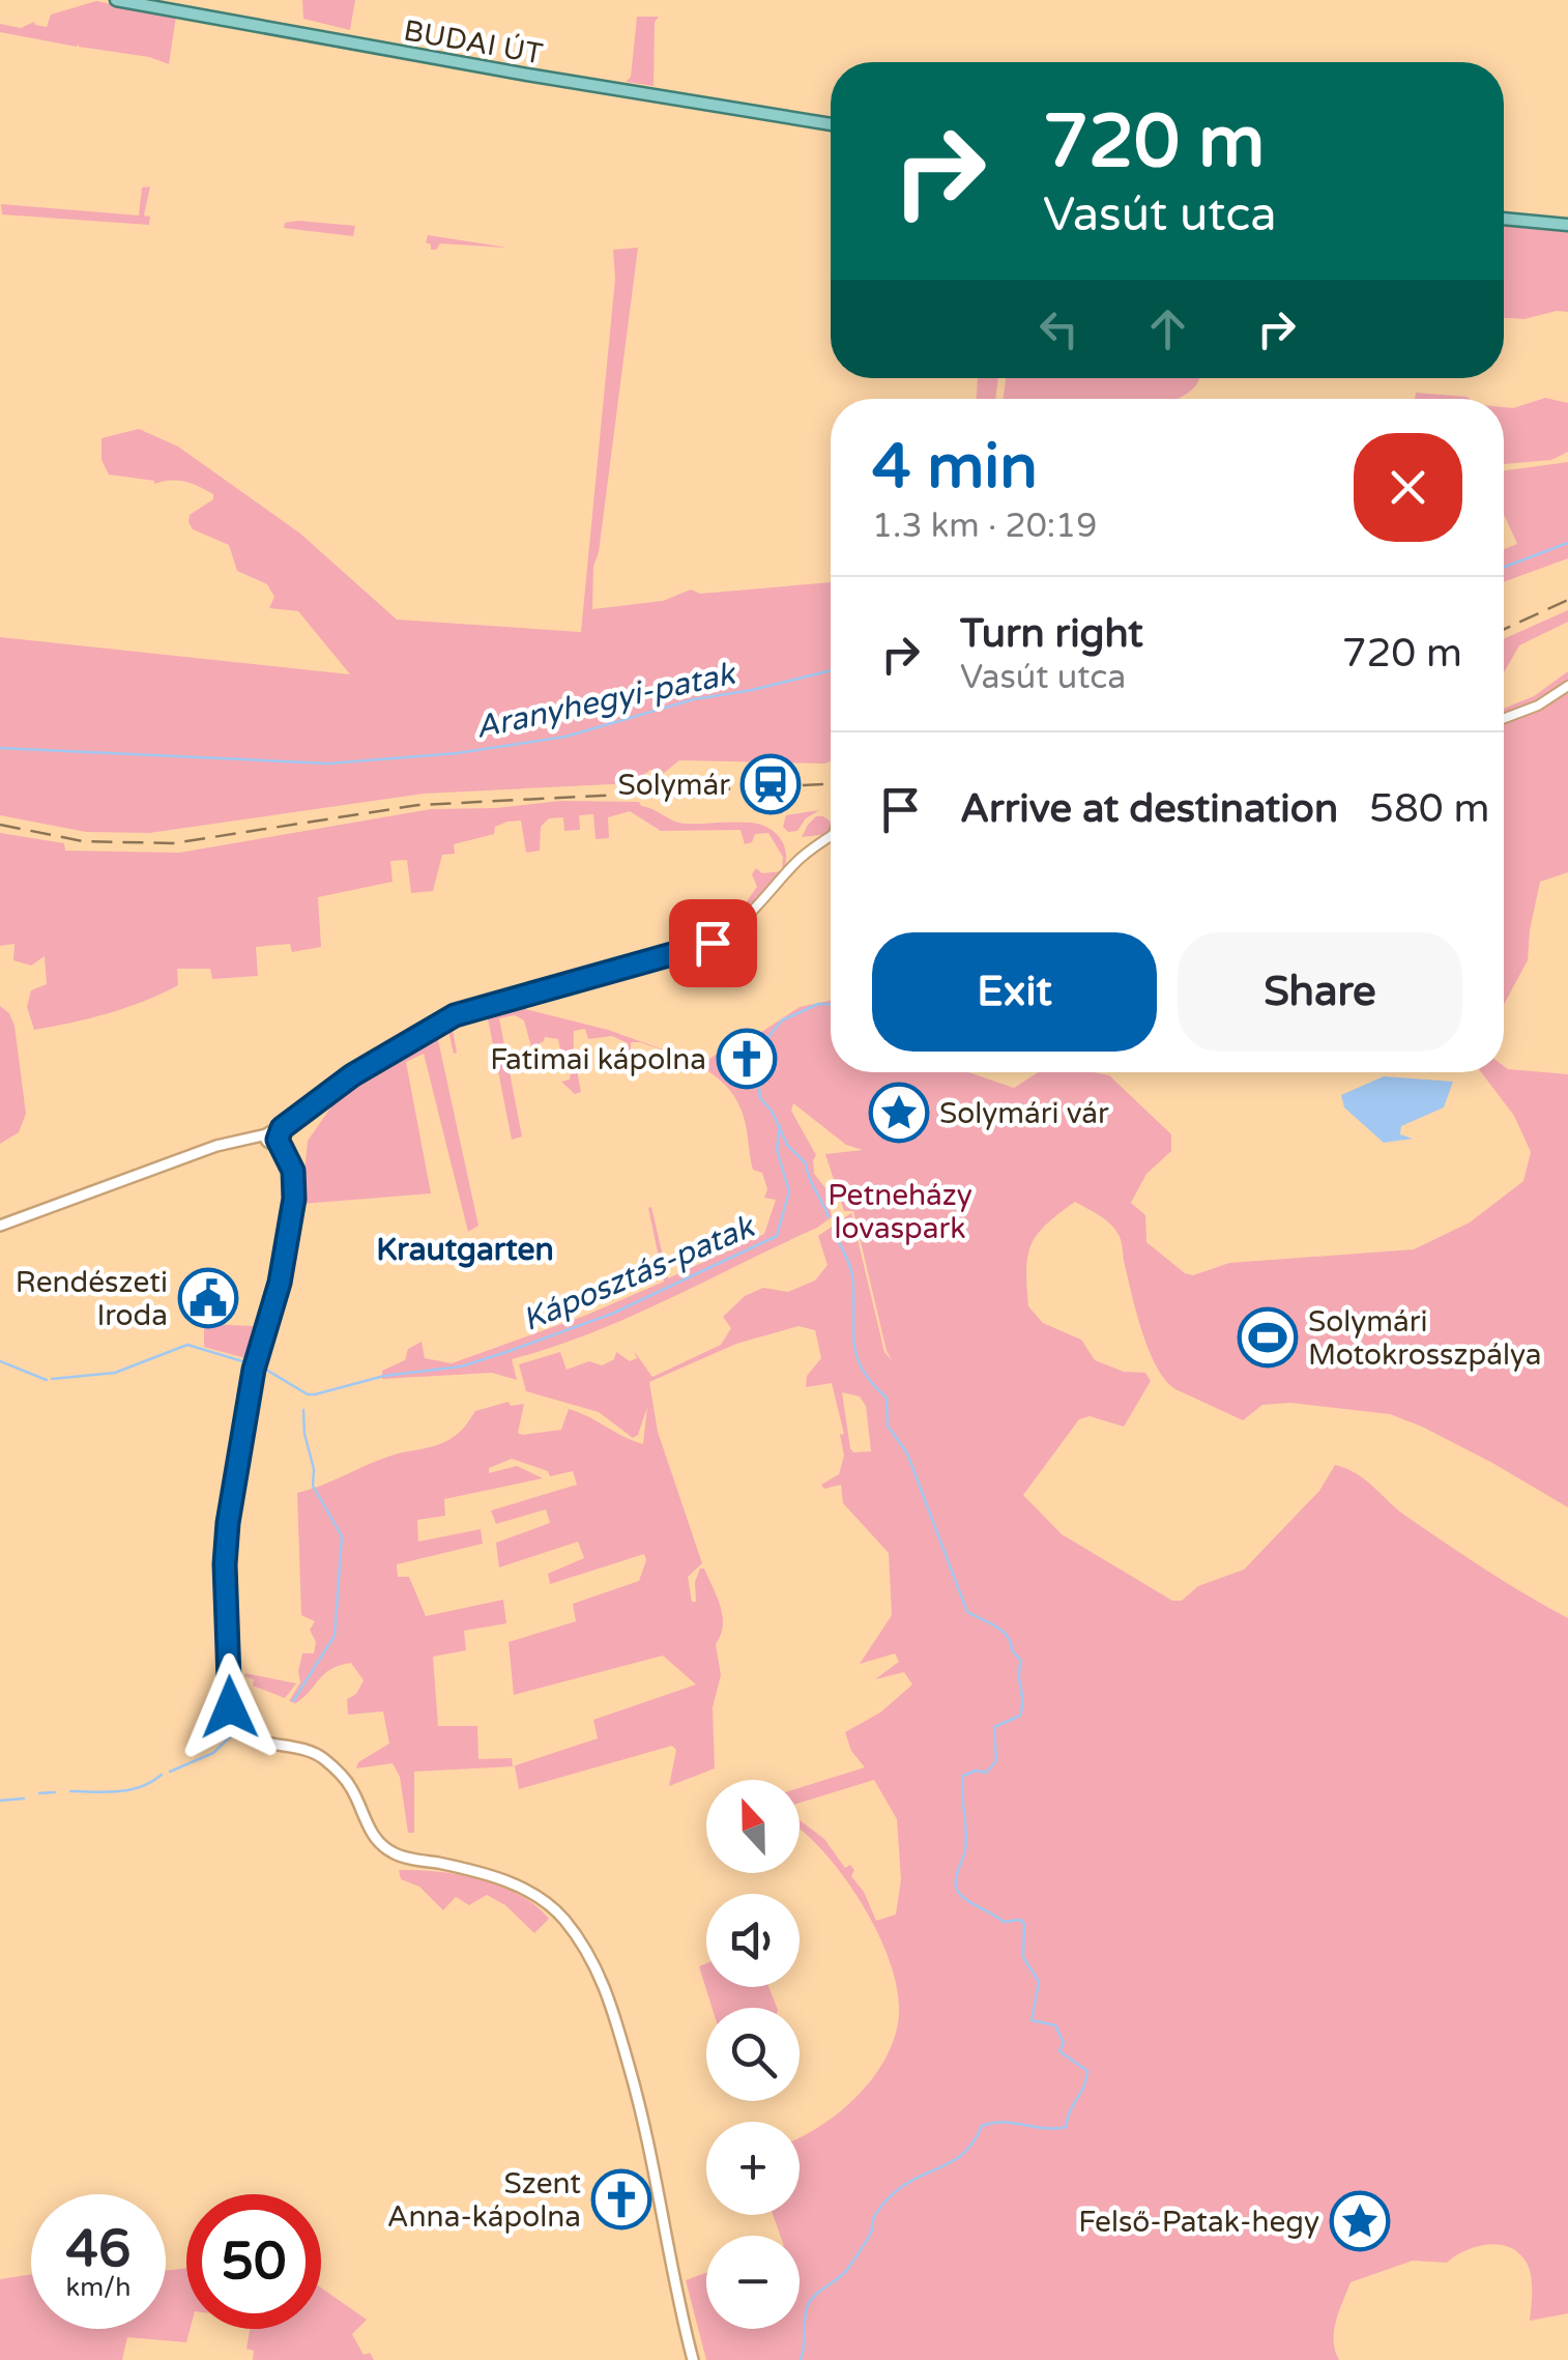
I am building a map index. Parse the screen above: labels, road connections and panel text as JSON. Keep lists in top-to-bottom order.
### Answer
{
  "streets": {
    "main road": ["BUDAI ÚT"]
  },
  "districts": ["Krautgarten"],
  "water": ["Aranyhegyi-patak", "Káposztás-patak"],
  "parks": ["Petneházy lovaspark"],
  "places": {
    "station": ["Solymár"],
    "church": ["Fatimai kápolna", "Szent Anna-kápolna"],
    "place": ["Solymári vár", "Felső-Patak-hegy"],
    "public building": ["Rendészeti Iroda"],
    "sports": ["Solymári Motokrosszpálya"]
  },
  "north": "top",
  "page": {
    "turn": ["720 m", "Vasút utca"],
    "heading": ["4 min", "1.3 km · 20:19"],
    "list": [
      {
        "name": "Turn right",
        "note": "Vasút utca",
        "value": "720 m"
      },
      {
        "name": "Arrive at destination",
        "value": "580 m"
      }
    ],
    "buttons": ["Exit", "Share"],
    "map_buttons": ["+", "−"],
    "speed": "46 km/h",
    "limit": "50"
  }
}
